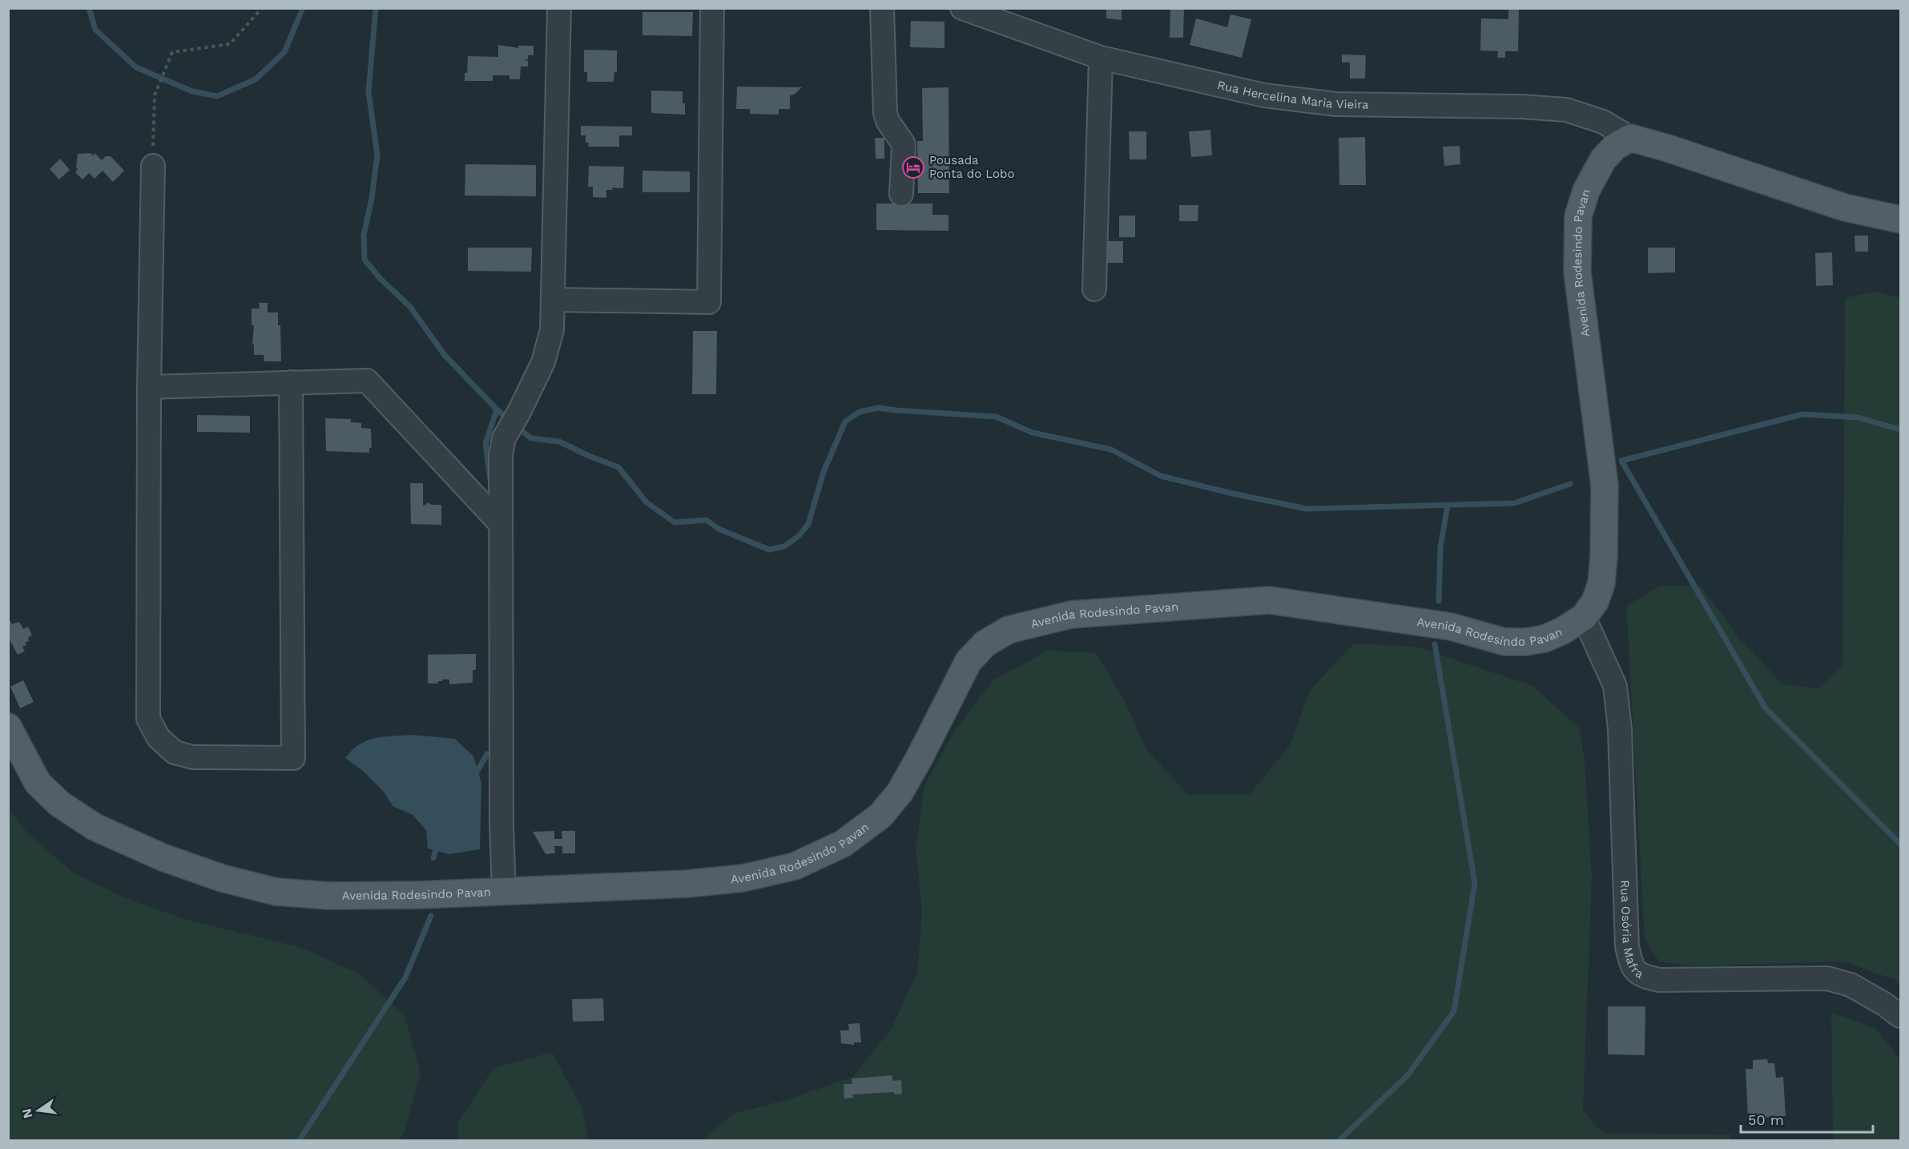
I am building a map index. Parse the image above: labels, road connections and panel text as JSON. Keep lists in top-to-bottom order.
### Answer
{
  "streets": {
    "main road": ["Avenida Rodesindo Pavan"],
    "street": ["Rua Hercelina Maria Vieira", "Rua Osória Mafra"]
  },
  "crossings": [
    ["Rua Hercelina Maria Vieira", "Avenida Rodesindo Pavan"],
    ["Avenida Rodesindo Pavan", "Rua Osória Mafra"]
  ],
  "places": {
    "hotel": ["Pousada Ponta do Lobo"]
  },
  "scale_bar": "50 m",
  "north": "left"
}
